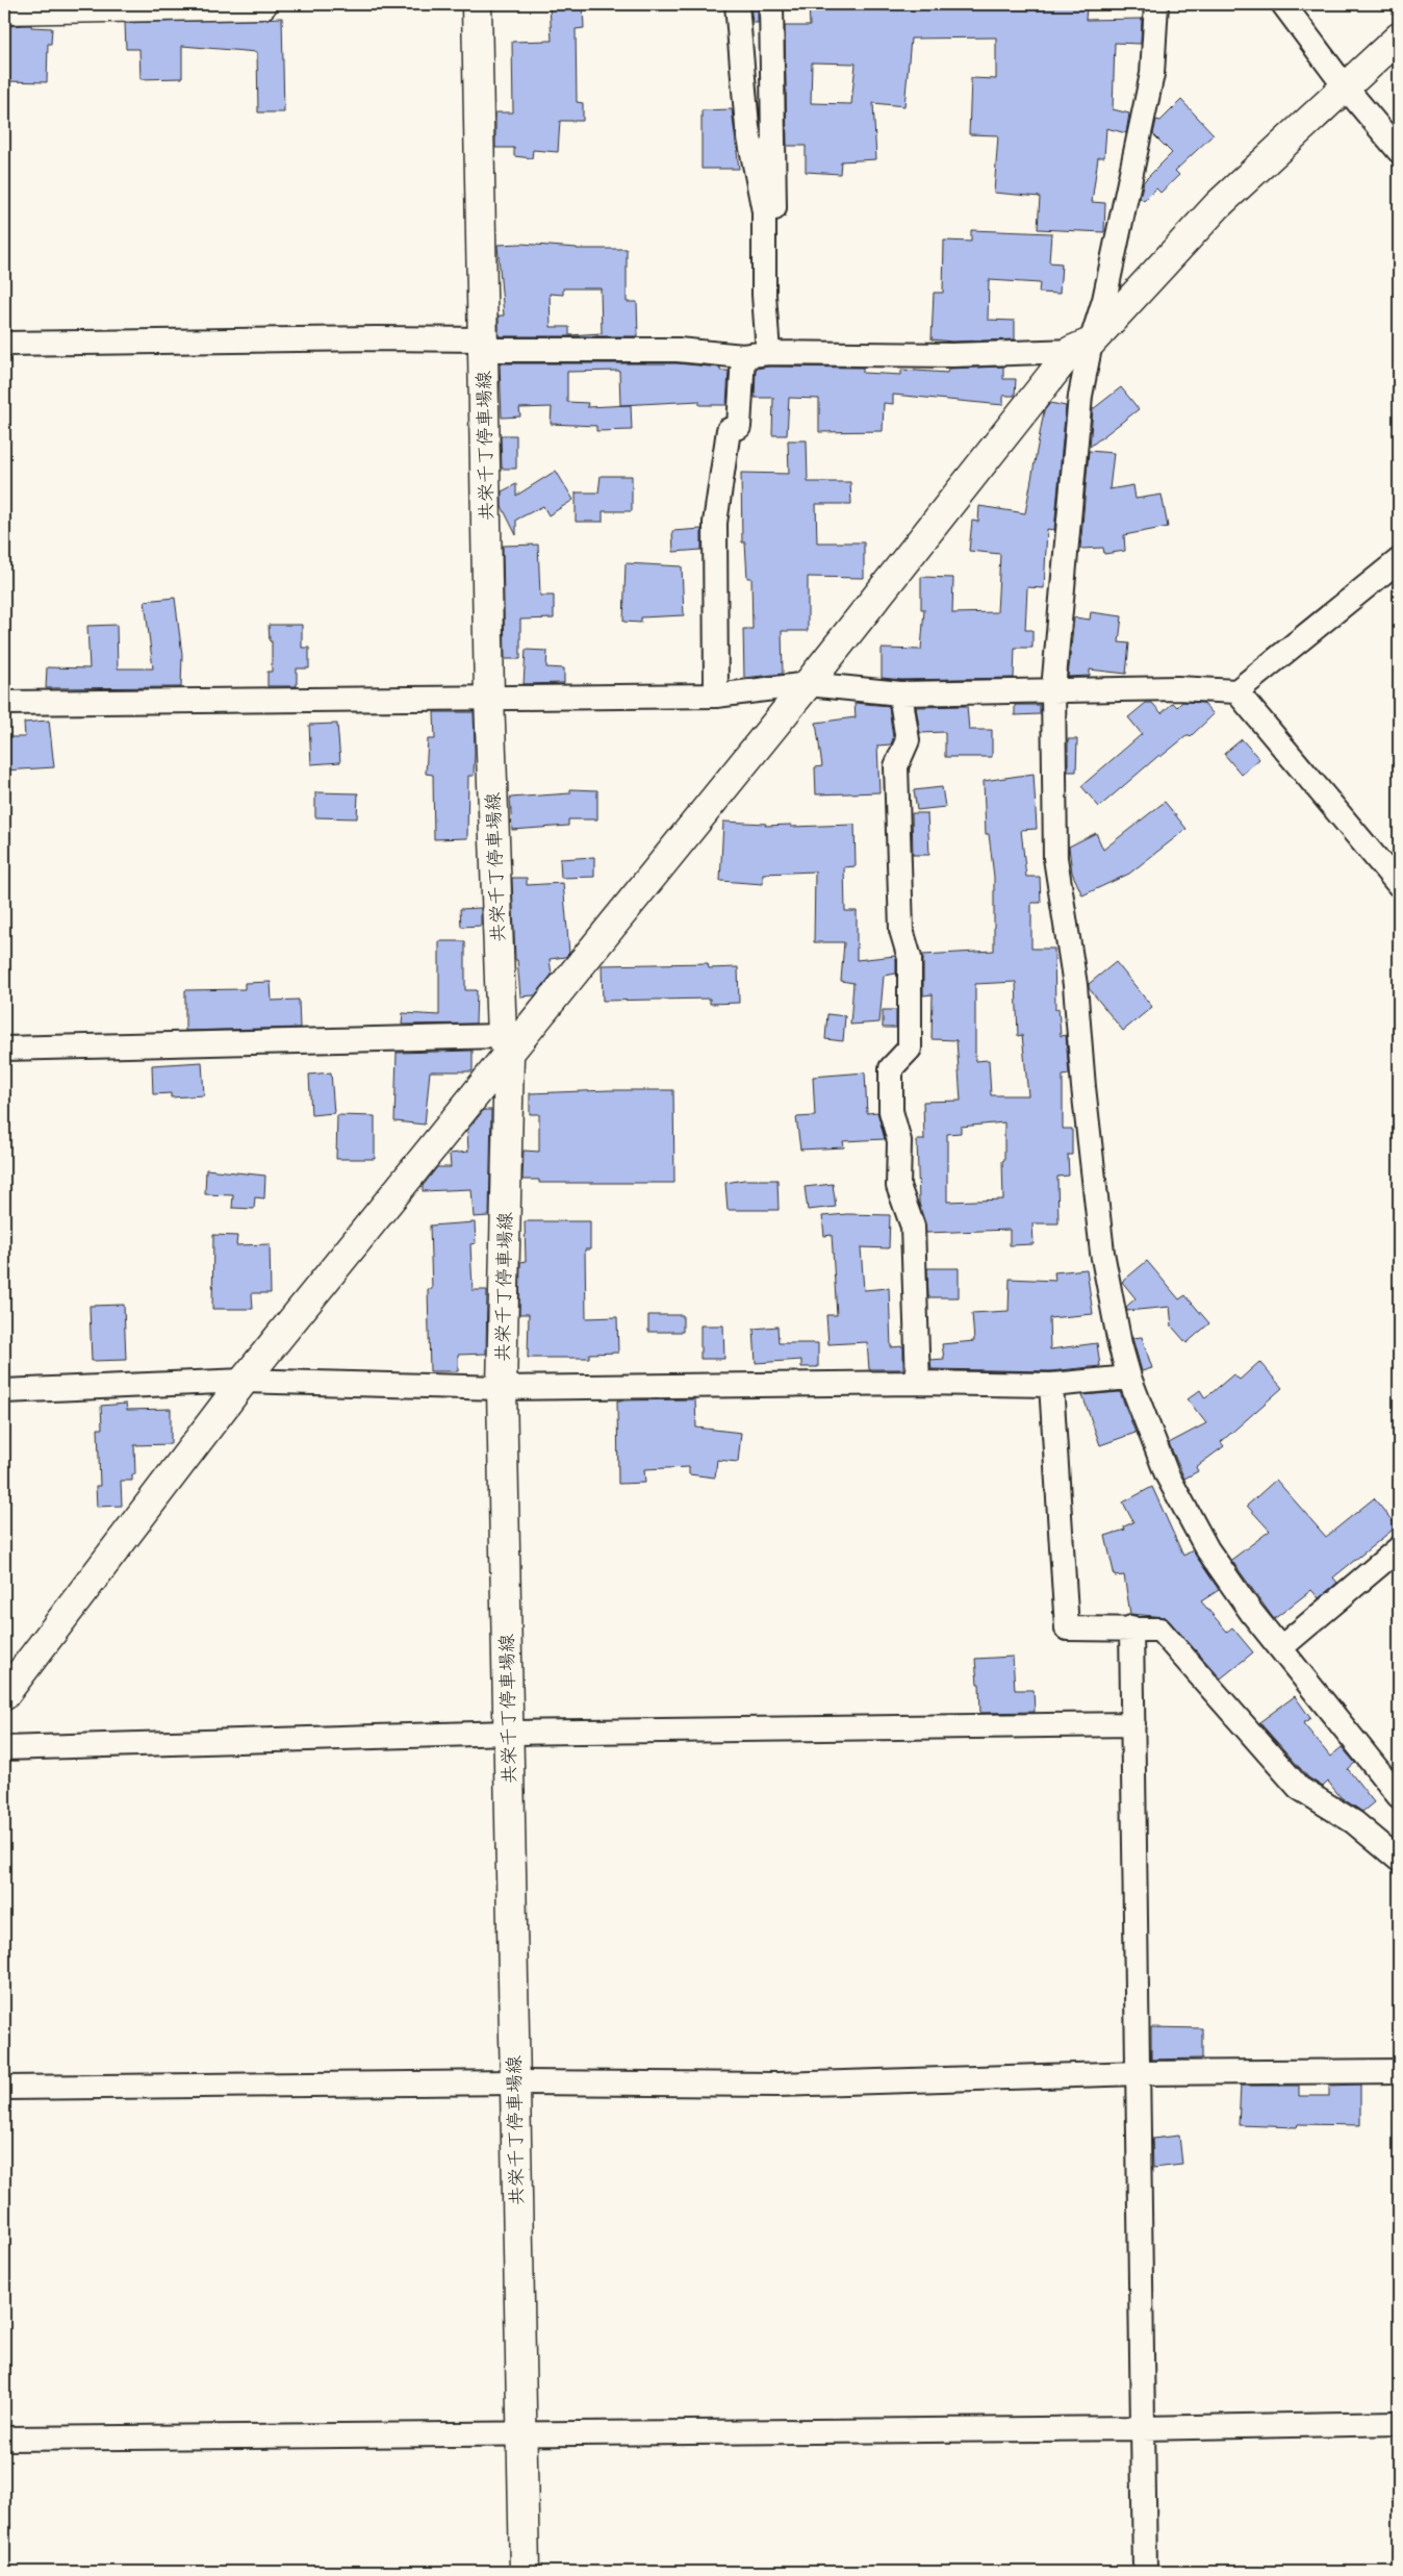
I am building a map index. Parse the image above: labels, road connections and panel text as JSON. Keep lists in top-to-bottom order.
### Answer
{
  "streets": {
    "main road": ["共栄千丁停車場線"]
  }
}
